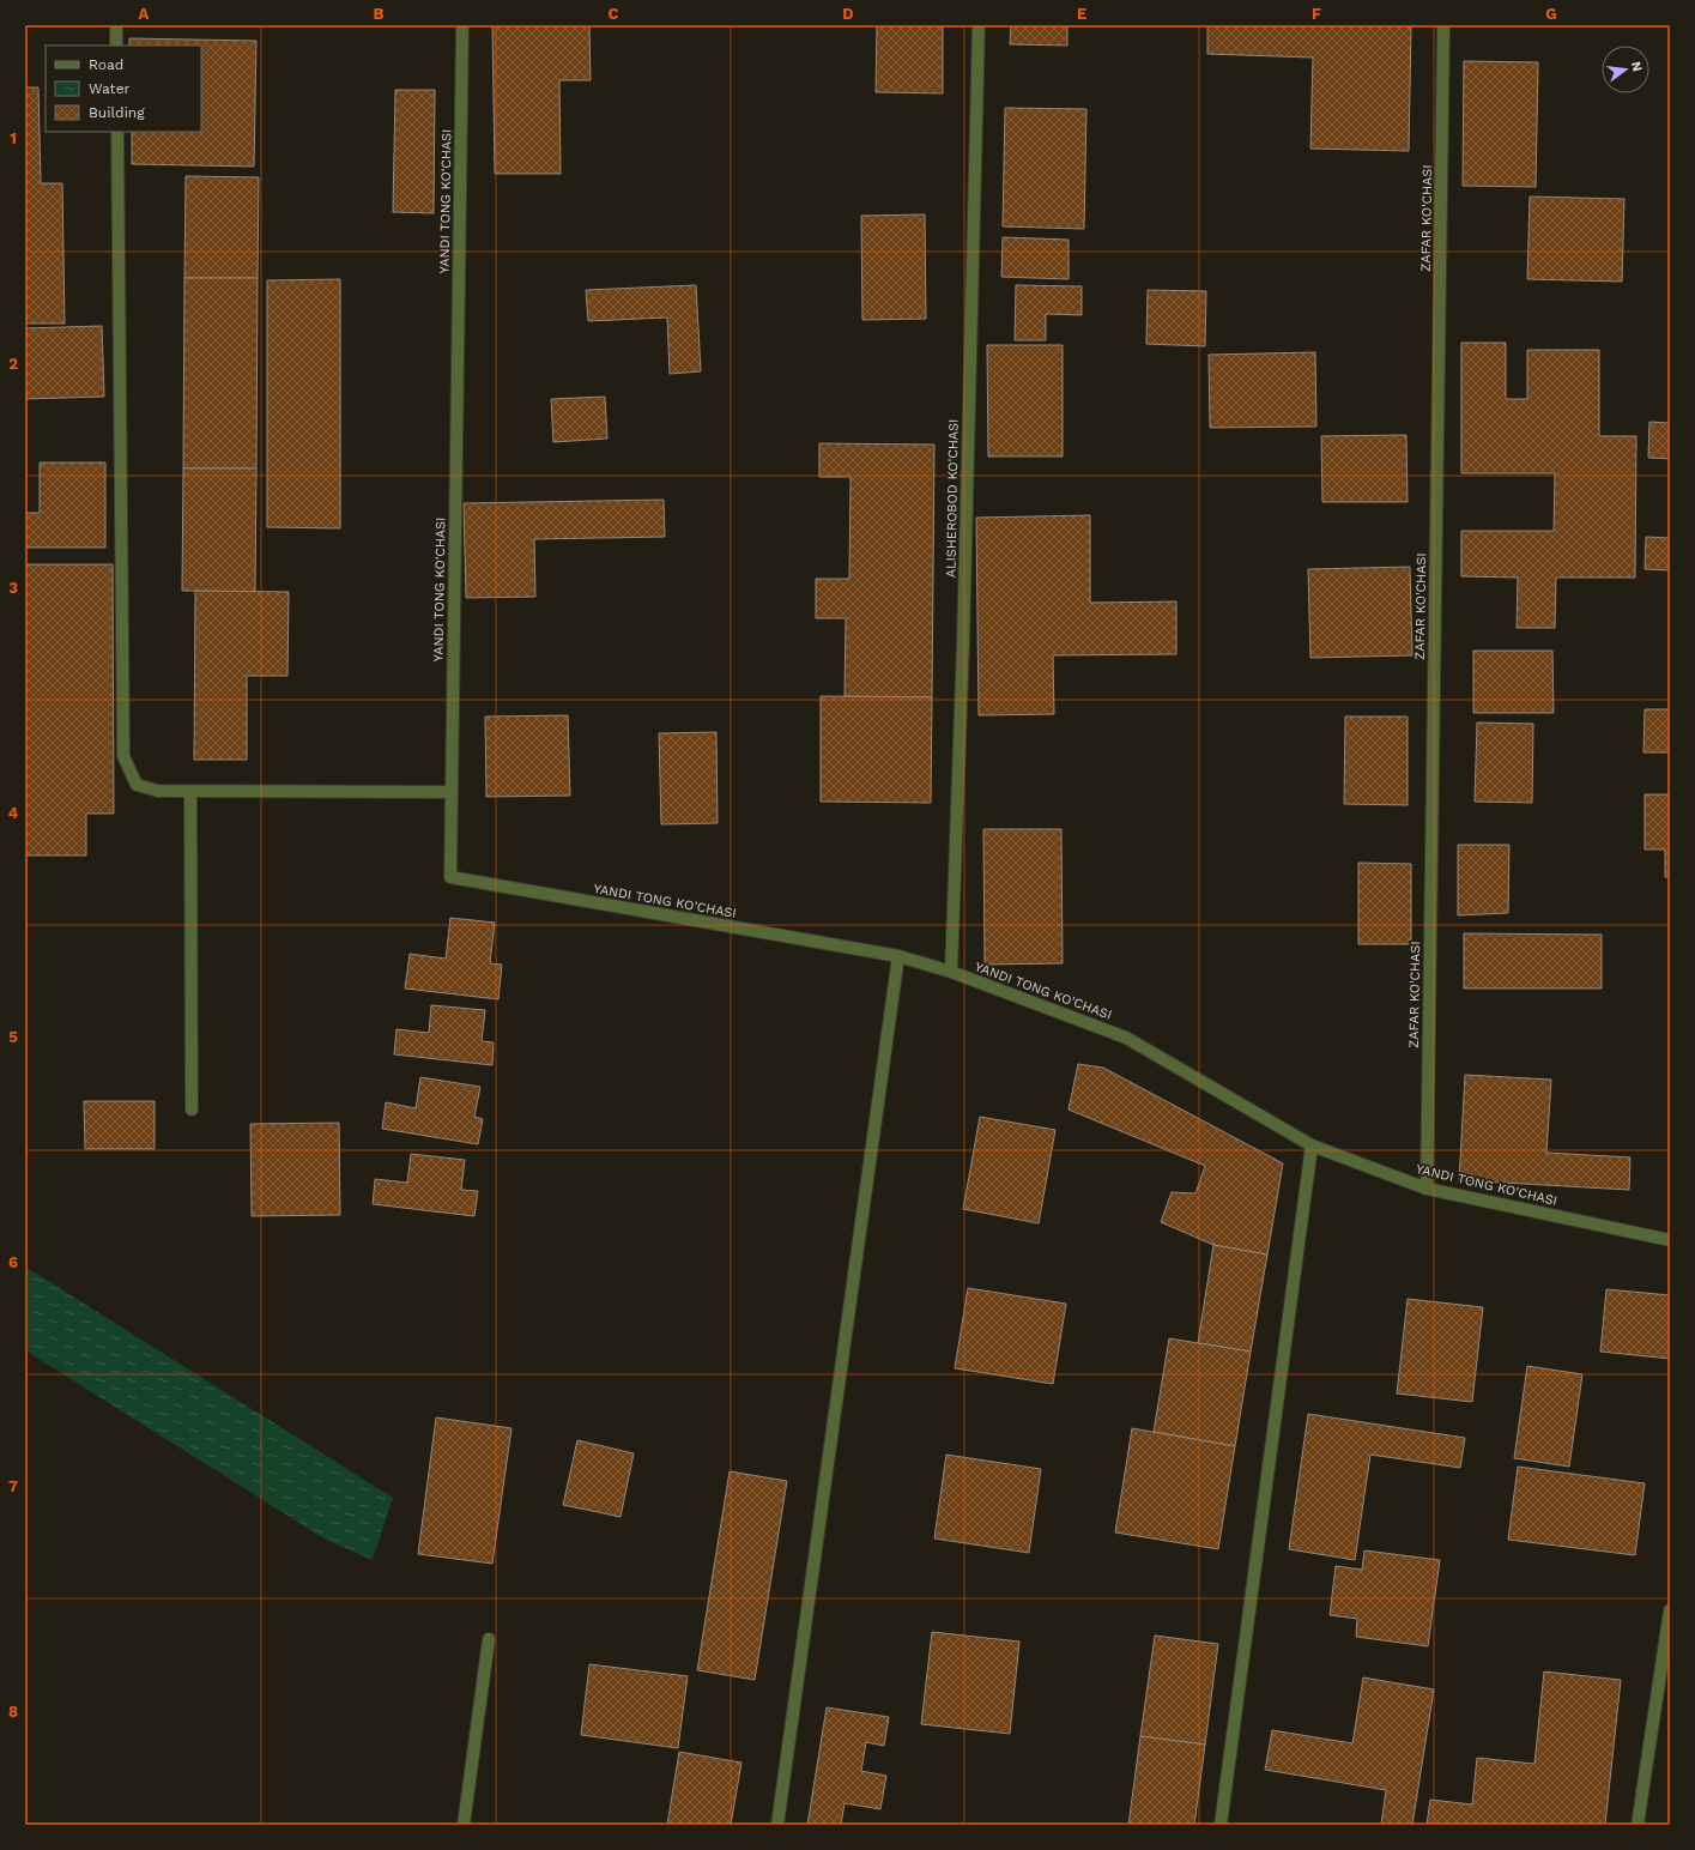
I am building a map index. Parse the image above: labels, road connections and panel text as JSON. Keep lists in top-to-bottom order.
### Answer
{
  "streets": {
    "street": ["YANDI TONG KO'CHASI", "ZAFAR KO'CHASI", "ALISHEROBOD KO'CHASI"]
  },
  "crossings": [
    ["YANDI TONG KO'CHASI", "ZAFAR KO'CHASI"],
    ["YANDI TONG KO'CHASI", "ALISHEROBOD KO'CHASI"]
  ],
  "legend": ["Road", "Water", "Building"],
  "north": "right",
  "grid": {
    "columns": [
      "A",
      "B",
      "C",
      "D",
      "E",
      "F",
      "G"
    ],
    "rows": [
      "1",
      "2",
      "3",
      "4",
      "5",
      "6",
      "7",
      "8"
    ]
  }
}
